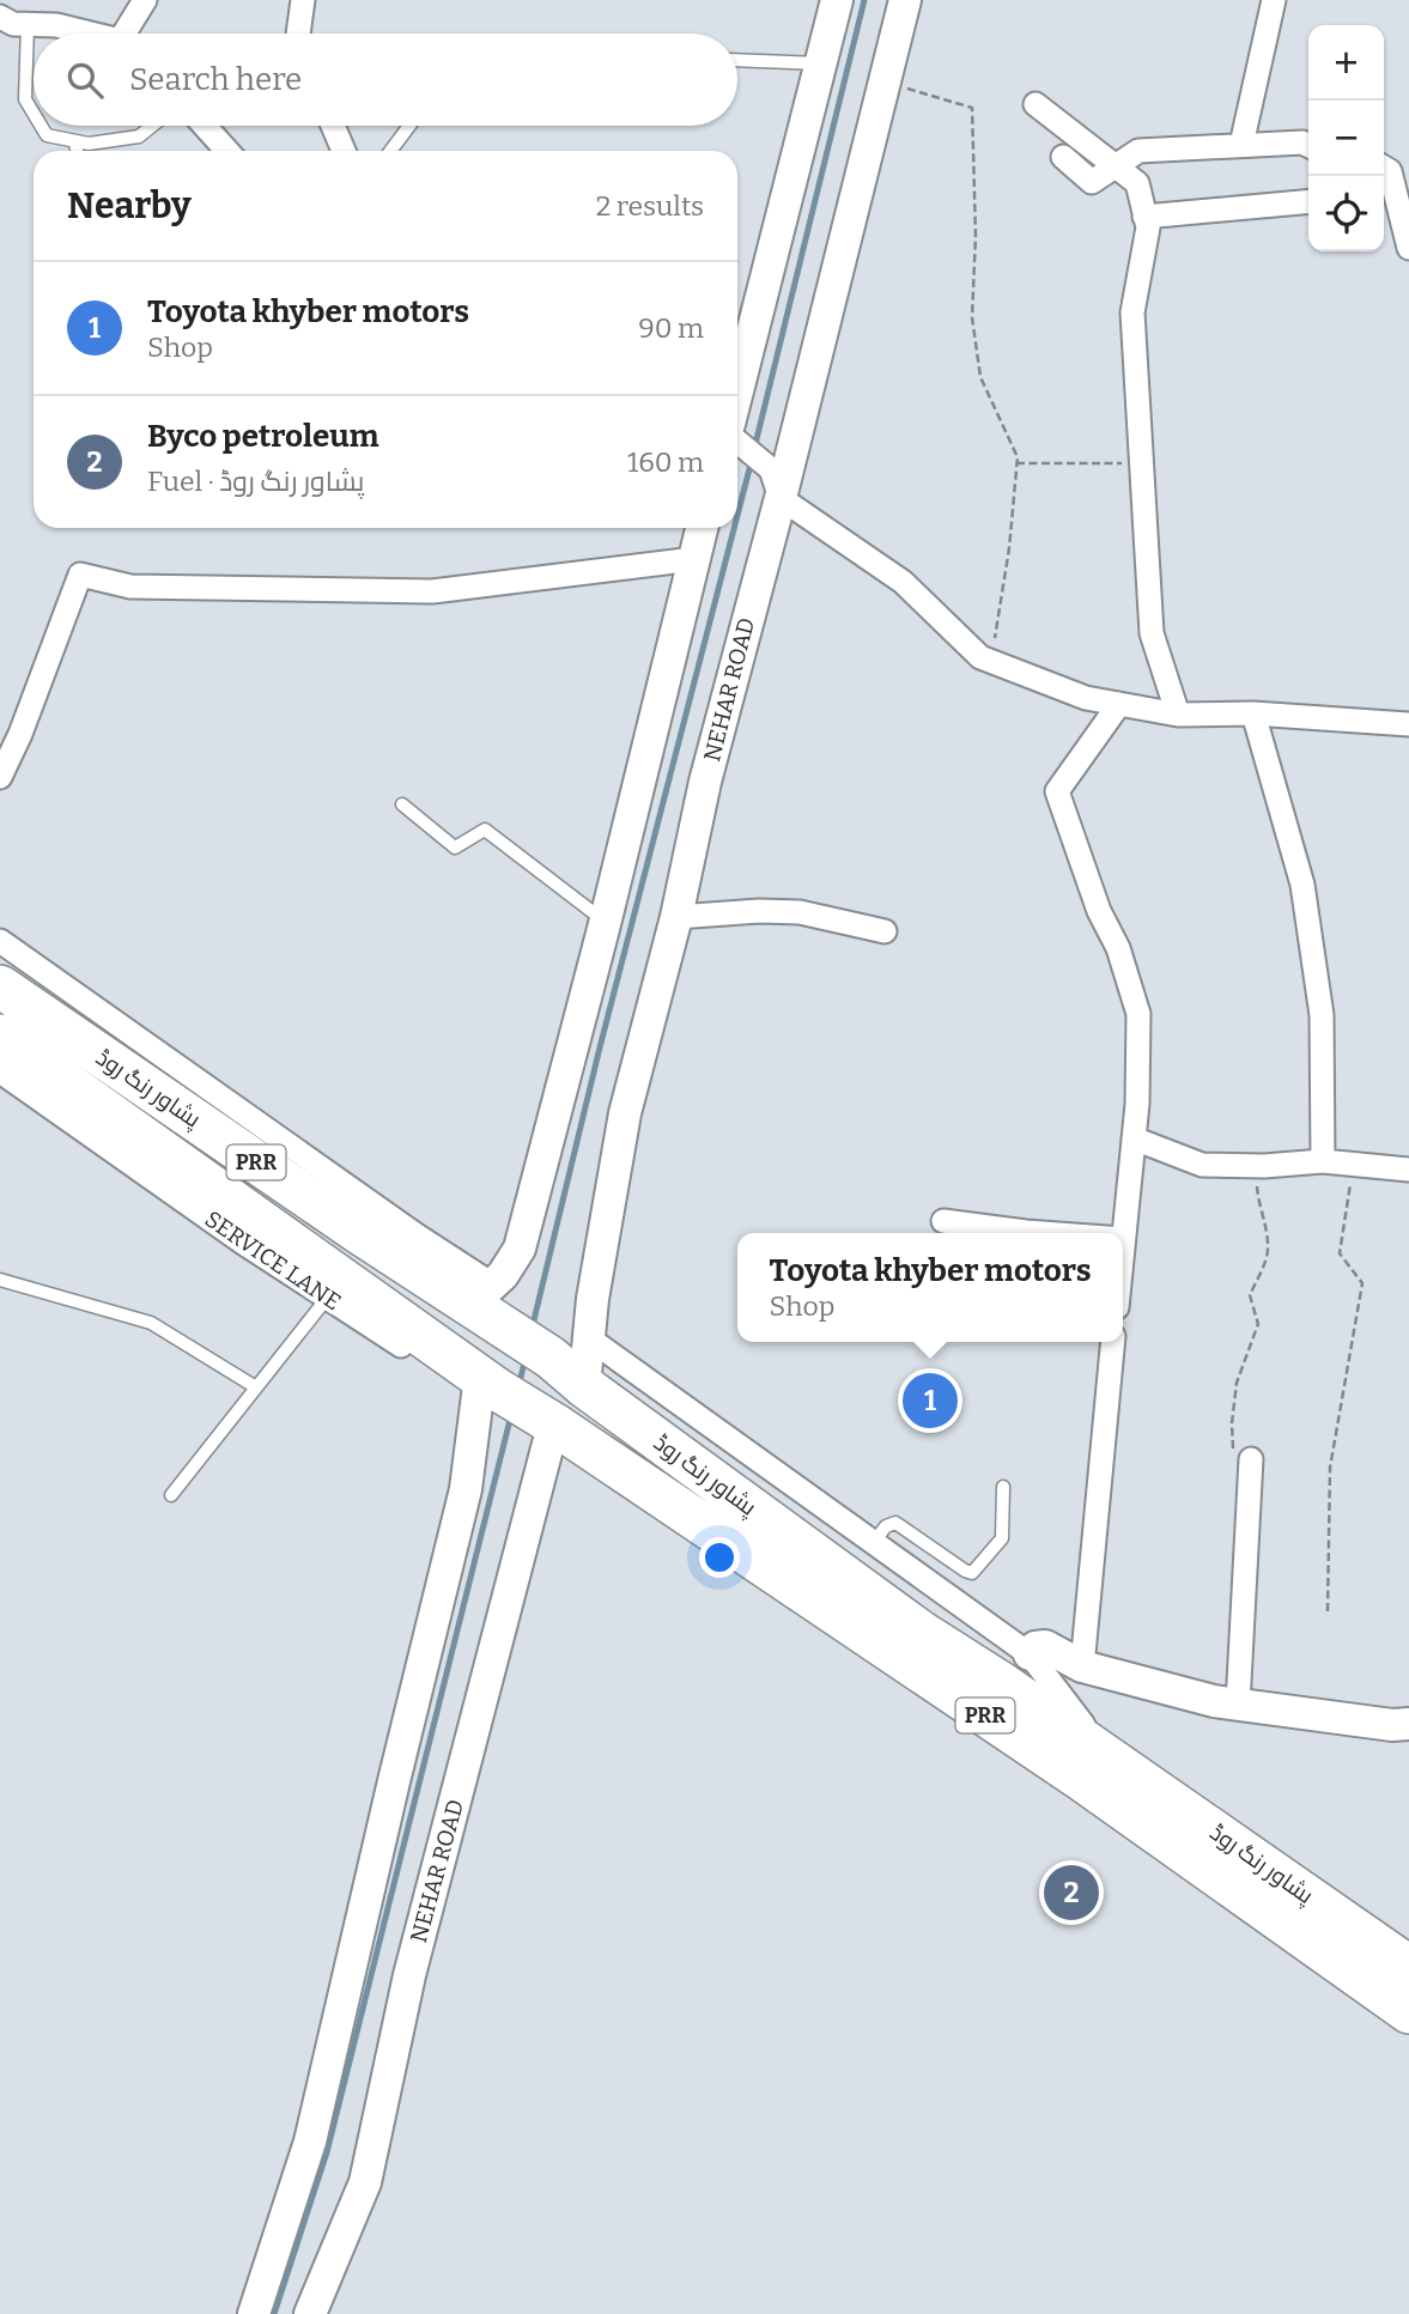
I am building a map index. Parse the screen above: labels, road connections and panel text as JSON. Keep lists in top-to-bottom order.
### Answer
{
  "streets": {
    "highway": ["پشاور رنگ روڈ", "PRR"],
    "main road": ["NEHAR ROAD"],
    "street": ["SERVICE LANE"]
  },
  "crossings": [
    ["NEHAR ROAD", "پشاور رنگ روڈ"],
    ["پشاور رنگ روڈ", "SERVICE LANE"]
  ],
  "page": {
    "map_buttons": ["+", "−"],
    "search": "Search here",
    "heading": ["Nearby", "2 results"],
    "list": [
      {
        "mark": "1",
        "name": "Toyota khyber motors",
        "note": "Shop",
        "value": "90 m"
      },
      {
        "mark": "2",
        "name": "Byco petroleum",
        "note": "Fuel · پشاور رنگ روڈ",
        "value": "160 m"
      }
    ],
    "popup": ["Toyota khyber motors", "Shop"],
    "pins": ["1", "2"]
  }
}
